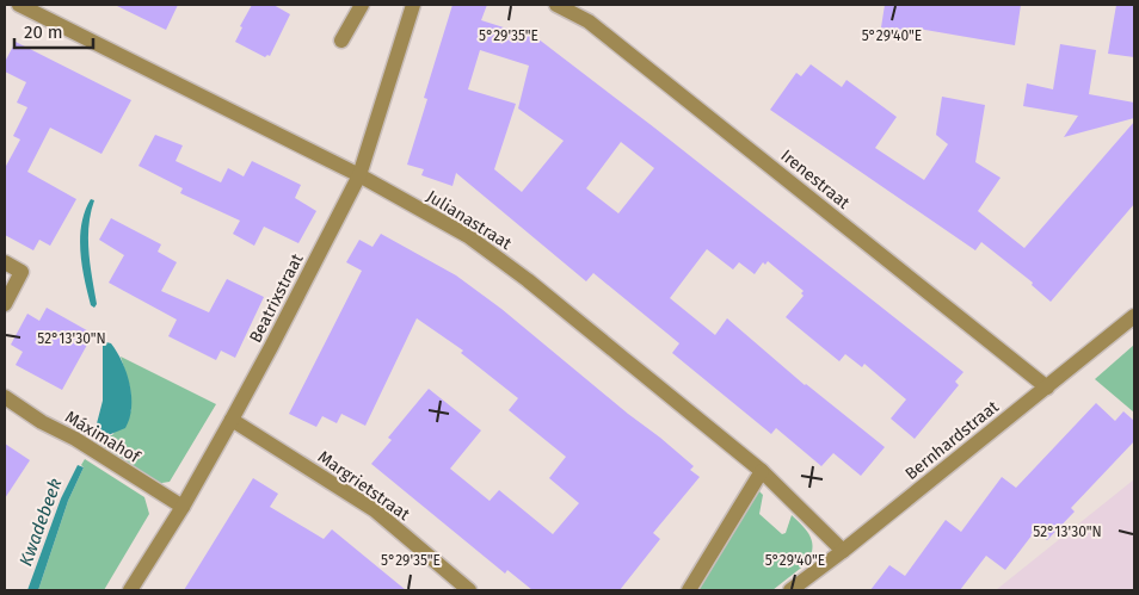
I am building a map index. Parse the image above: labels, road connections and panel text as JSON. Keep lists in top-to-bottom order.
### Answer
{
  "streets": {
    "street": [
      "Irenestraat",
      "Julianastraat",
      "Beatrixstraat",
      "Máximahof",
      "Bernhardstraat",
      "Margrietstraat"
    ]
  },
  "crossings": [
    ["Irenestraat", "Bernhardstraat"],
    ["Julianastraat", "Beatrixstraat"],
    ["Julianastraat", "Bernhardstraat"],
    ["Beatrixstraat", "Máximahof"],
    ["Beatrixstraat", "Margrietstraat"]
  ],
  "water": ["Kwadebeek"],
  "scale_bar": "20 m",
  "coordinates": ["5°29'35\"E", "5°29'40\"E", "52°13'30\"N"]
}
